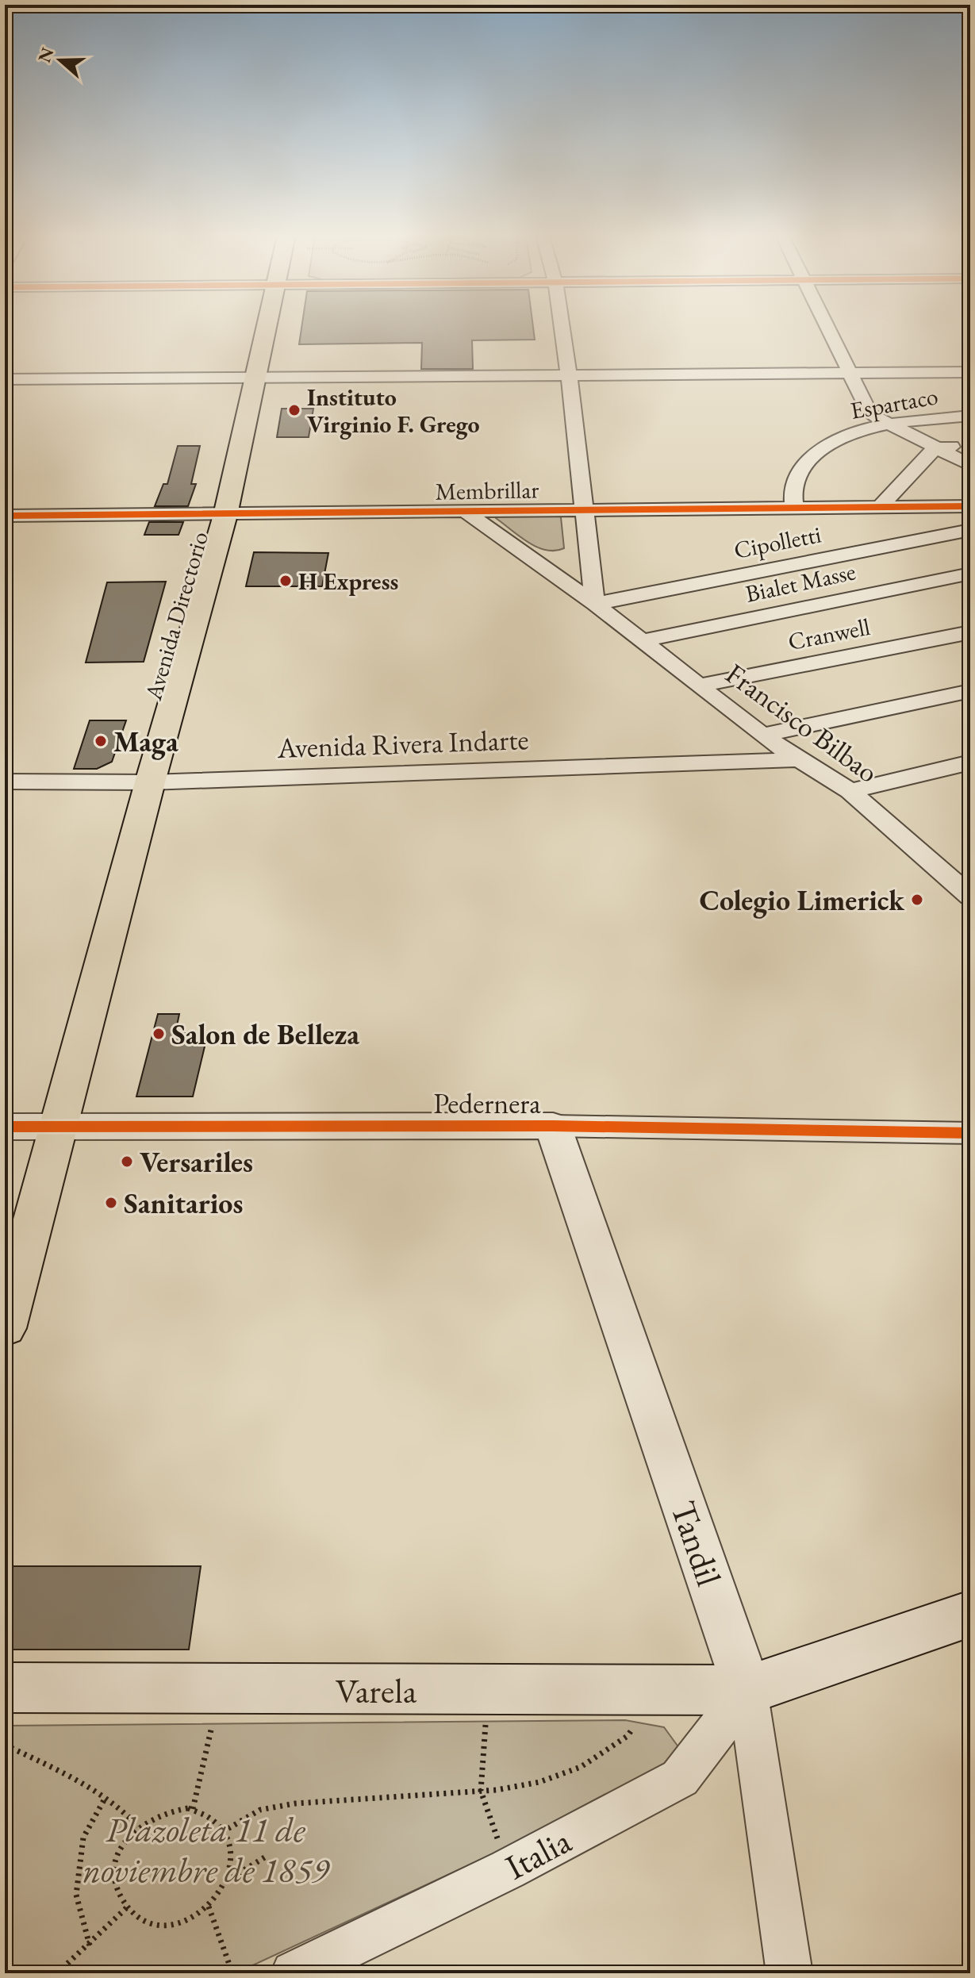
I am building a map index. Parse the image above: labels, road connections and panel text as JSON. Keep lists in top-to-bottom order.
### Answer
{
  "streets": {
    "main road": ["Avenida Directorio", "Varela"],
    "street": [
      "Espartaco",
      "Membrillar",
      "Cipolletti",
      "Bialet Masse",
      "Cranwell",
      "Francisco Bilbao",
      "Avenida Rivera Indarte",
      "Pedernera",
      "Tandil",
      "Italia"
    ]
  },
  "crossings": [
    ["Espartaco", "Membrillar"],
    ["Membrillar", "Avenida Directorio"],
    ["Membrillar", "Francisco Bilbao"],
    ["Cipolletti", "Francisco Bilbao"],
    ["Bialet Masse", "Francisco Bilbao"],
    ["Avenida Directorio", "Avenida Rivera Indarte"],
    ["Avenida Directorio", "Pedernera"],
    ["Cranwell", "Francisco Bilbao"],
    ["Francisco Bilbao", "Avenida Rivera Indarte"],
    ["Pedernera", "Tandil"],
    ["Tandil", "Varela"],
    ["Tandil", "Italia"],
    ["Varela", "Italia"]
  ],
  "parks": ["Plazoleta 11 de noviembre de 1859"],
  "places": [
    "Instituto Virginio F. Grego",
    "H Express",
    "Maga",
    "Colegio Limerick",
    "Salon de Belleza",
    "Versariles",
    "Sanitarios"
  ],
  "north": "left"
}
